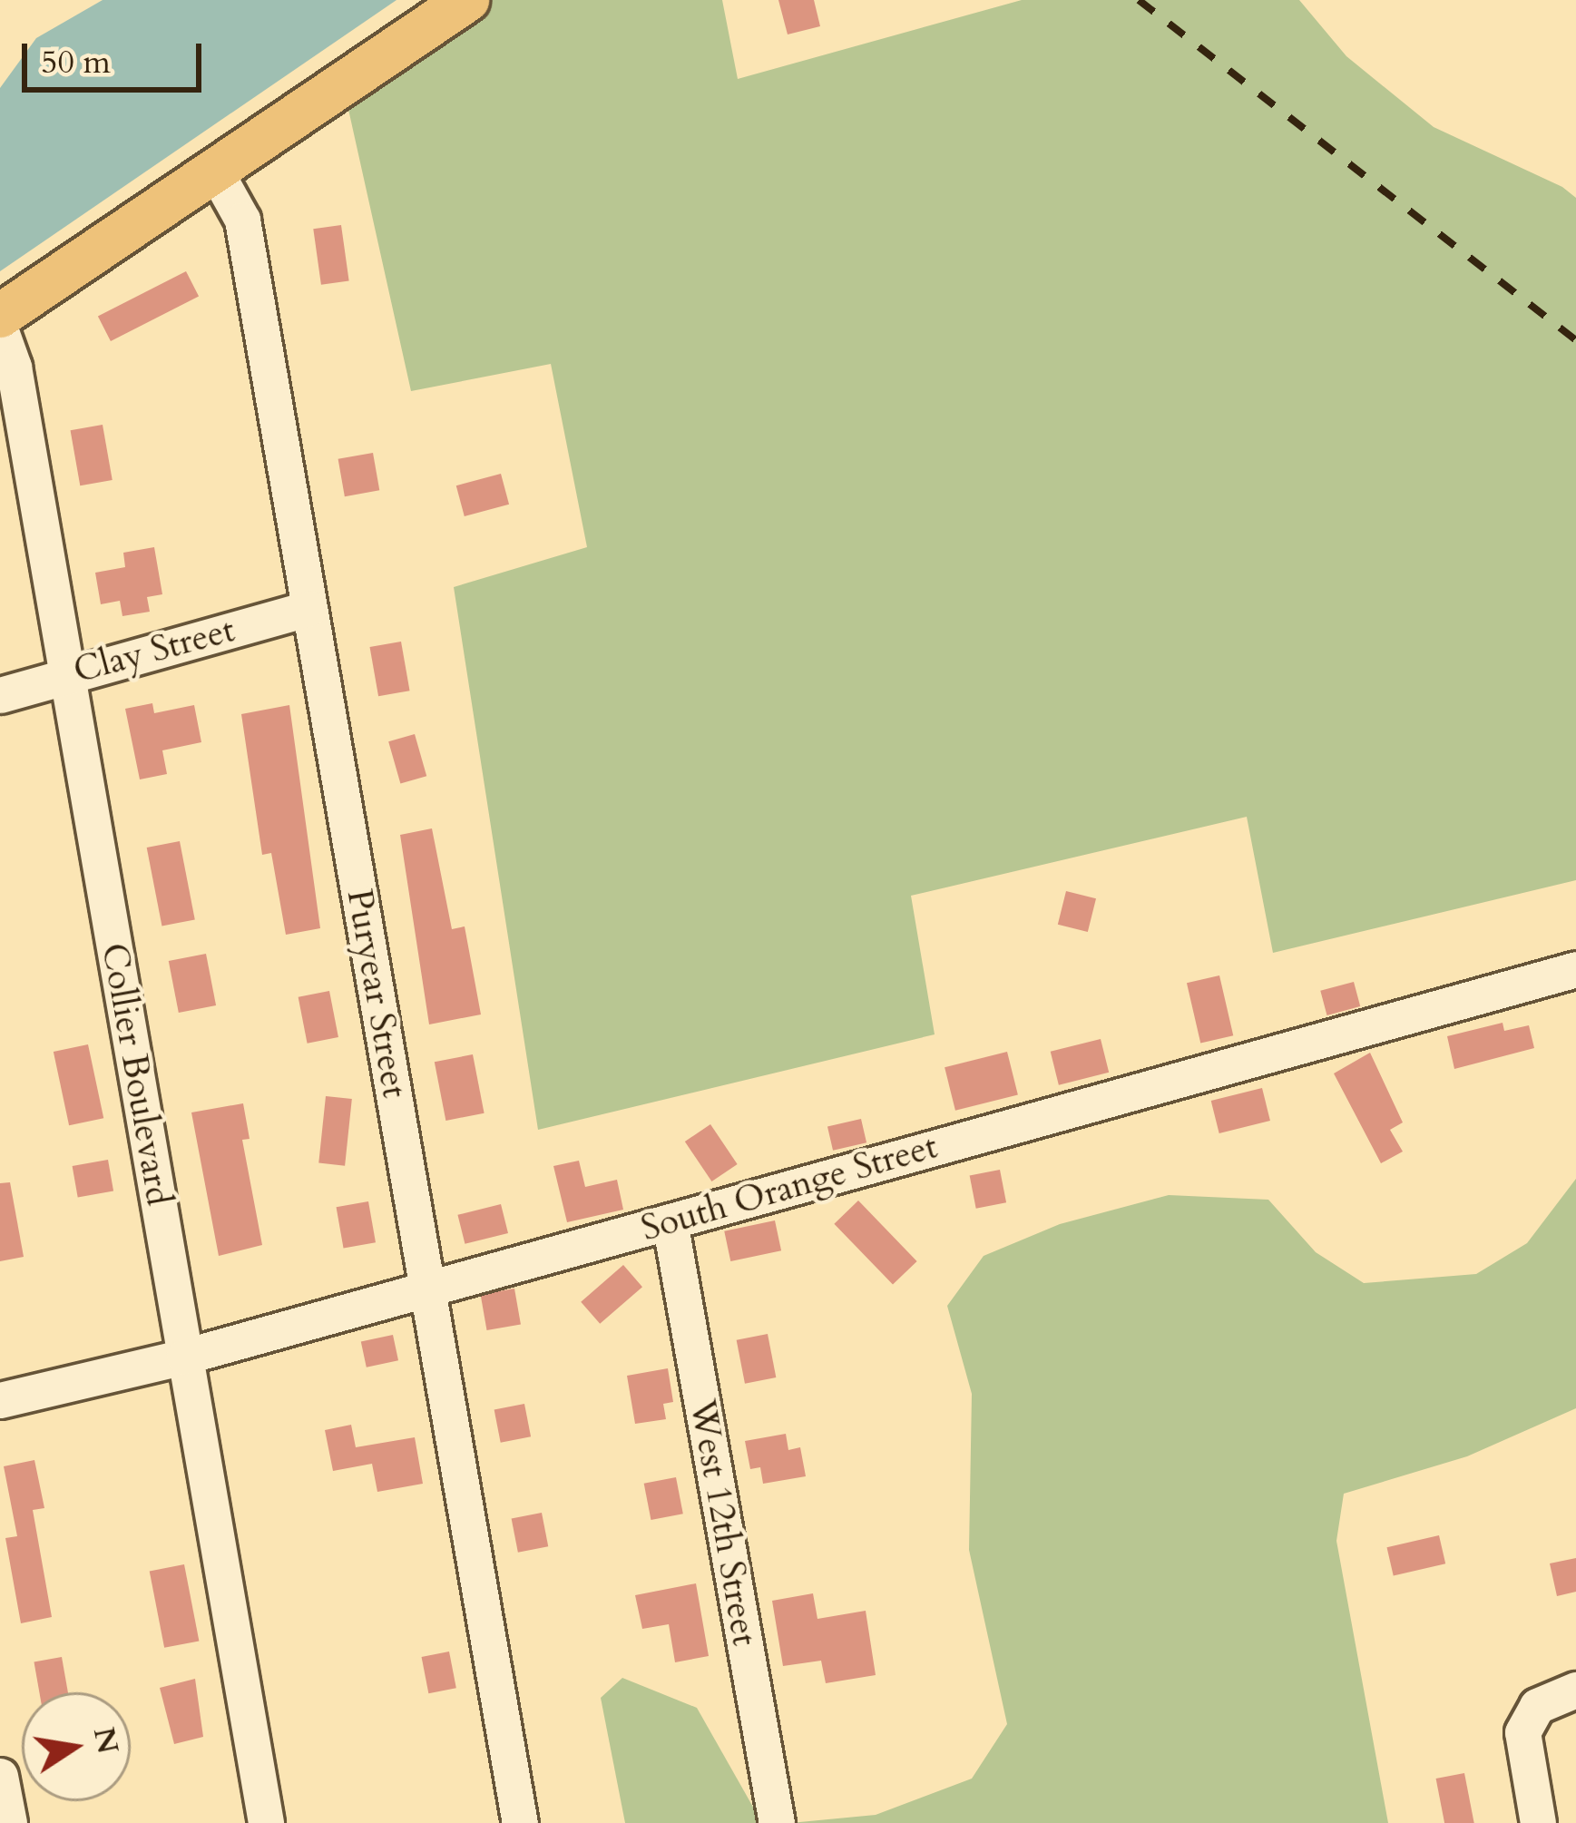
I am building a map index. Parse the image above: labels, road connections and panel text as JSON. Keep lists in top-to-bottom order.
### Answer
{
  "streets": {
    "street": [
      "Clay Street",
      "Puryear Street",
      "Collier Boulevard",
      "South Orange Street",
      "West 12th Street"
    ]
  },
  "crossings": [
    ["Clay Street", "Puryear Street"],
    ["Clay Street", "Collier Boulevard"],
    ["Puryear Street", "South Orange Street"],
    ["Collier Boulevard", "South Orange Street"],
    ["South Orange Street", "West 12th Street"]
  ],
  "scale_bar": "50 m",
  "north": "right"
}
